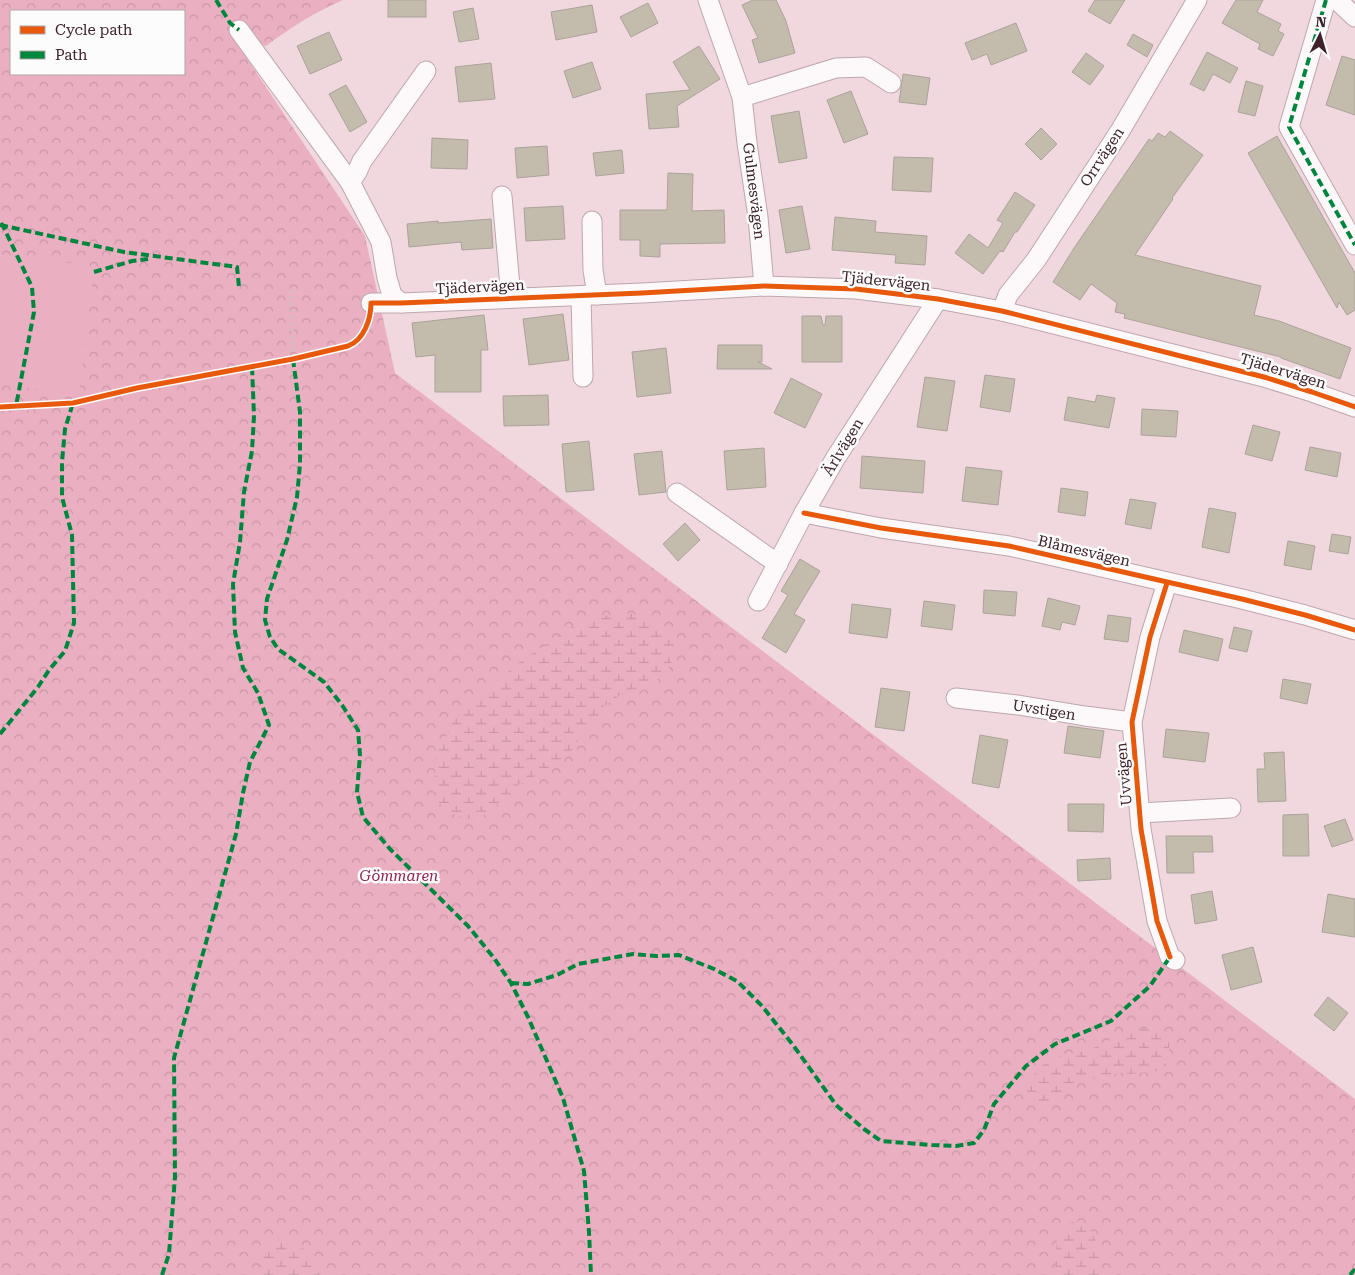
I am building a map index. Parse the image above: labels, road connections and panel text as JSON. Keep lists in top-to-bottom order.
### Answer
{
  "streets": {
    "street": [
      "Orrvägen",
      "Gulmesvägen",
      "Tjädervägen",
      "Ärlvägen",
      "Blåmesvägen",
      "Uvstigen",
      "Uvvägen"
    ]
  },
  "crossings": [
    ["Orrvägen", "Tjädervägen"],
    ["Gulmesvägen", "Tjädervägen"],
    ["Tjädervägen", "Ärlvägen"],
    ["Ärlvägen", "Blåmesvägen"],
    ["Blåmesvägen", "Uvvägen"],
    ["Uvstigen", "Uvvägen"]
  ],
  "parks": ["Gömmaren"],
  "legend": ["Cycle path", "Path"],
  "north": "top"
}
